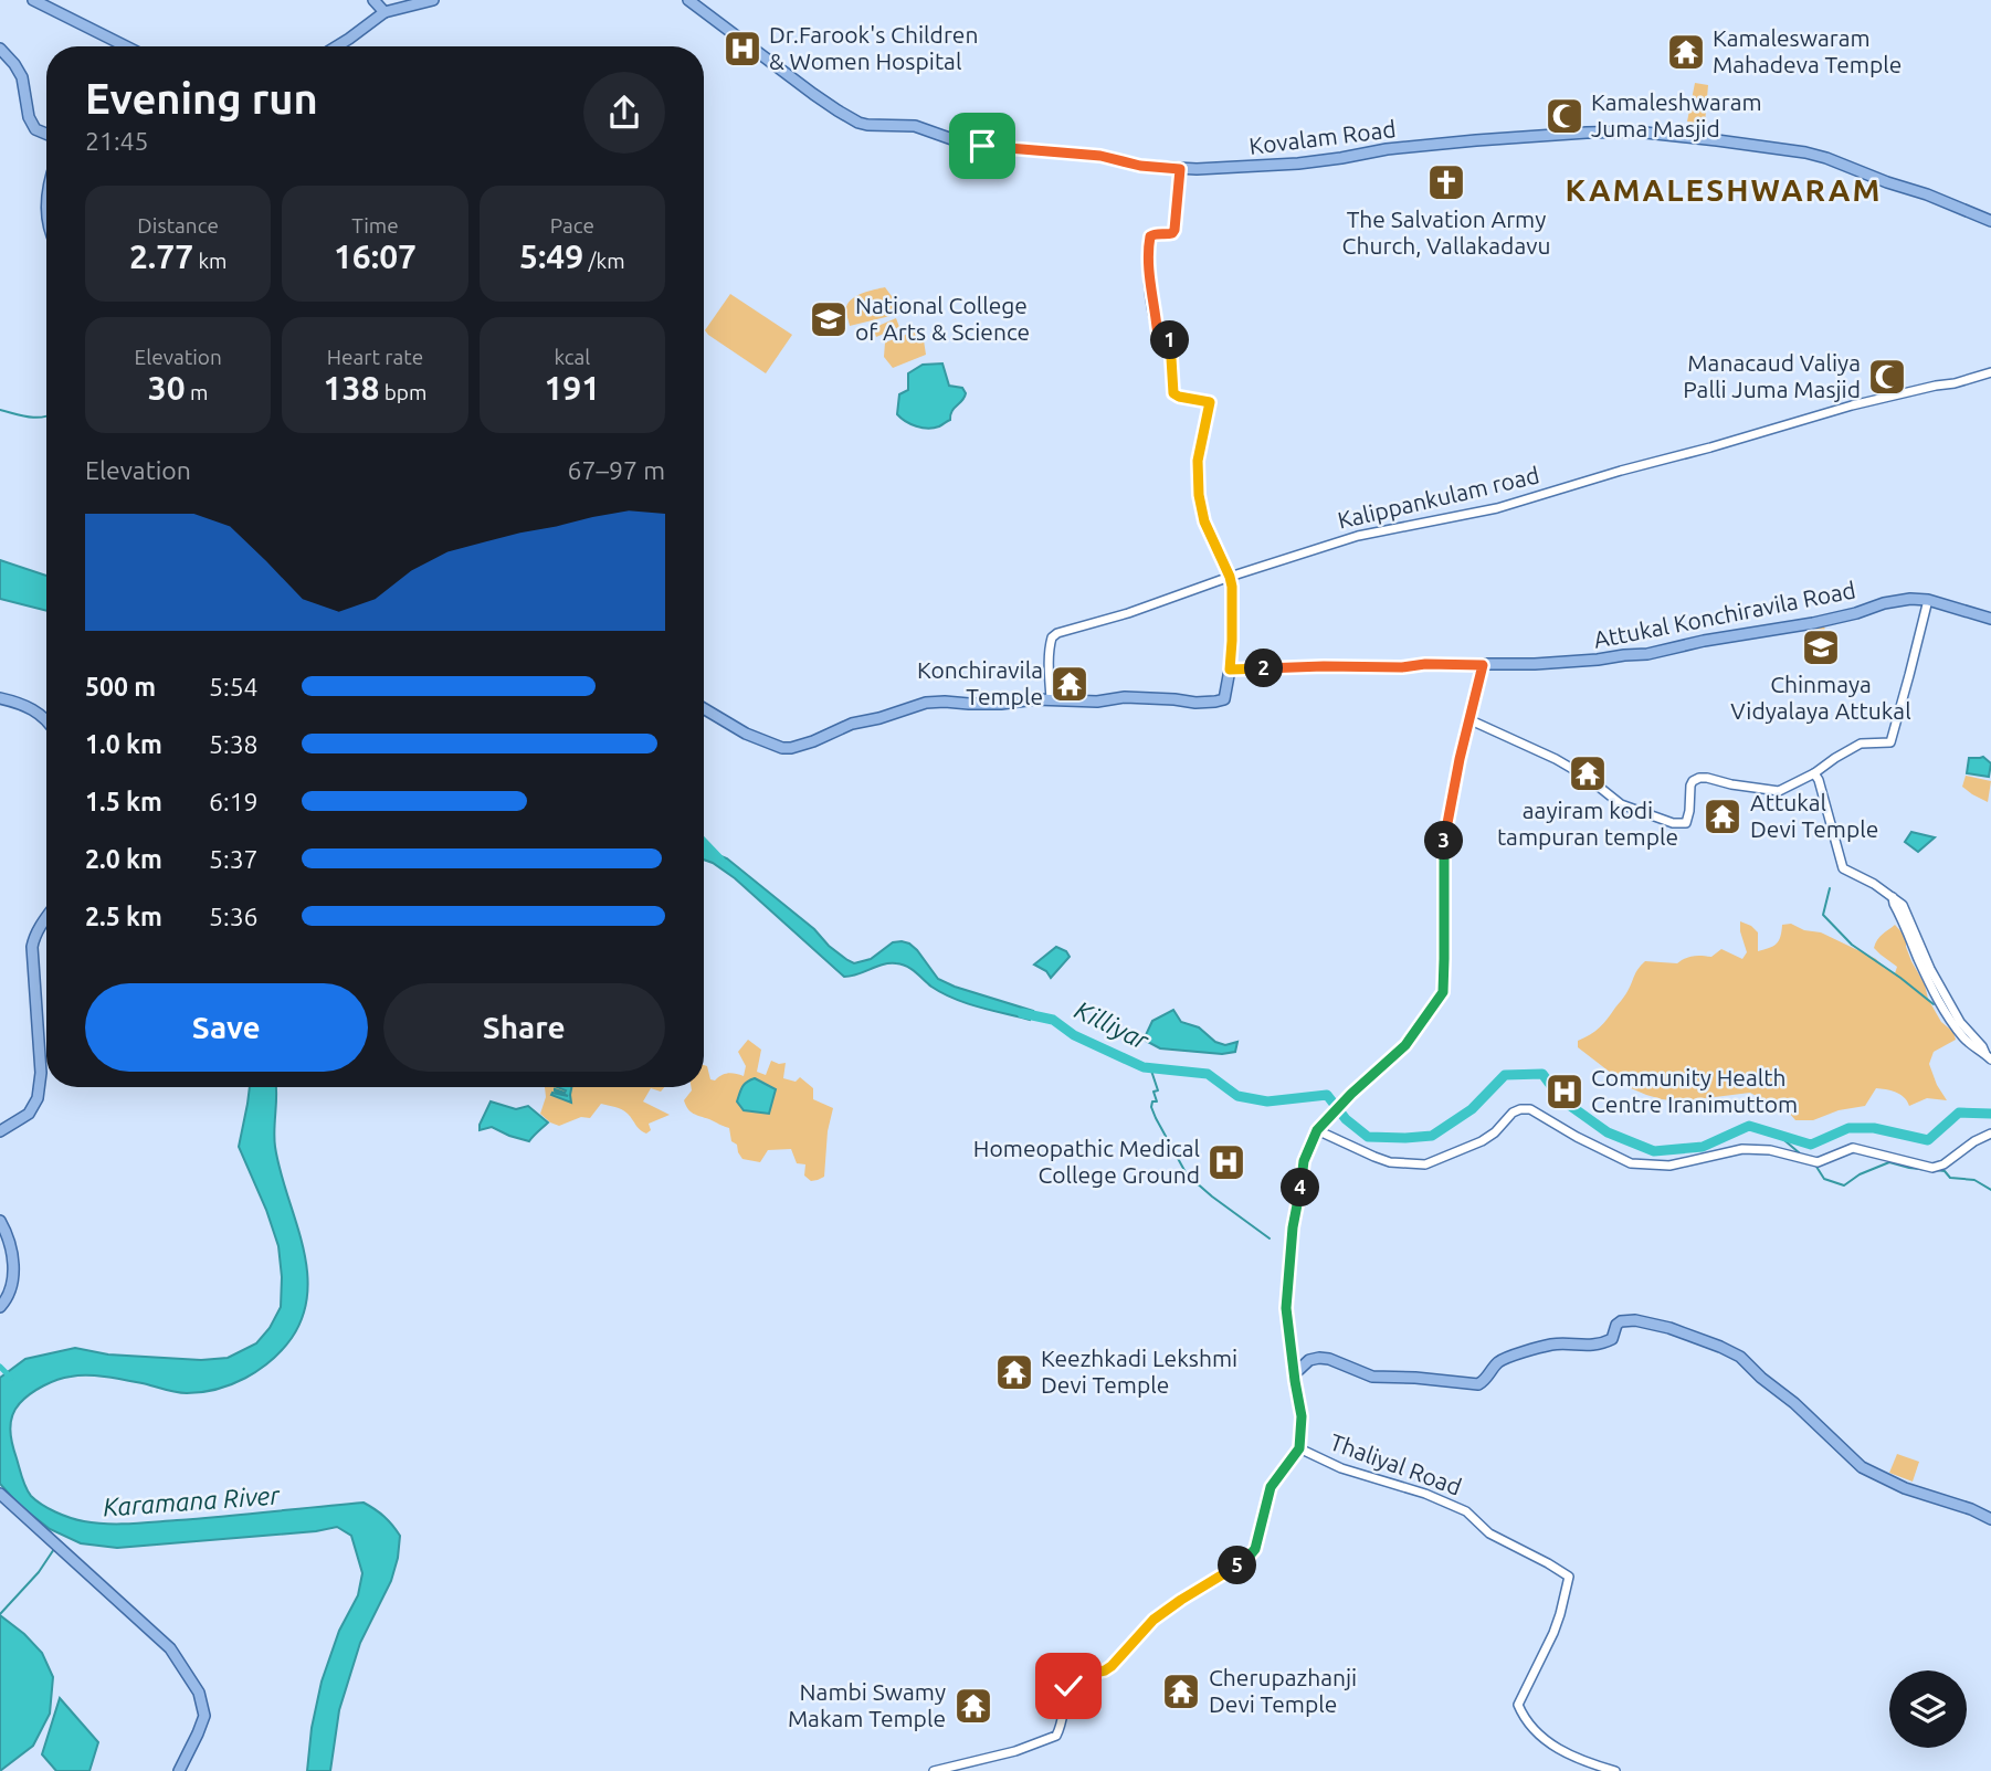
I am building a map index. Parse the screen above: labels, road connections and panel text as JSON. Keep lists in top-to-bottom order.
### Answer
{
  "streets": {
    "main road": ["Kovalam Road", "Attukal Konchiravila Road"],
    "street": ["Kalippankulam road", "Thaliyal Road"]
  },
  "districts": ["KAMALESHWARAM"],
  "water": ["Killiyar", "Karamana River"],
  "places": {
    "hospital": ["Dr.Farook's Children & Women Hospital", "Community Health Centre Iranimuttom", "Homeopathic Medical College Ground"],
    "temple": [
      "Kamaleswaram Mahadeva Temple",
      "Konchiravila Temple",
      "aayiram kodi tampuran temple",
      "Attukal Devi Temple",
      "Keezhkadi Lekshmi Devi Temple",
      "Cherupazhanji Devi Temple",
      "Nambi Swamy Makam Temple"
    ],
    "mosque": ["Kamaleshwaram Juma Masjid", "Manacaud Valiya Palli Juma Masjid"],
    "church": ["The Salvation Army Church, Vallakadavu"],
    "school or university": ["National College of Arts & Science", "Chinmaya Vidyalaya Attukal"]
  },
  "page": {
    "heading": ["Evening run", "21:45"],
    "stats": [
      ["Distance", "2.77 km"],
      ["Time", "16:07"],
      ["Pace", "5:49 /km"],
      ["Elevation", "30 m"],
      ["Heart rate", "138 bpm"],
      ["kcal", "191"]
    ],
    "pins": [
      "1",
      "2",
      "3",
      "4",
      "5"
    ],
    "chart": ["Elevation", "67–97 m"],
    "list": [
      {
        "name": "500 m",
        "note": "5:54"
      },
      {
        "name": "1.0 km",
        "note": "5:38"
      },
      {
        "name": "1.5 km",
        "note": "6:19"
      },
      {
        "name": "2.0 km",
        "note": "5:37"
      },
      {
        "name": "2.5 km",
        "note": "5:36"
      }
    ],
    "buttons": ["Save", "Share"]
  }
}
